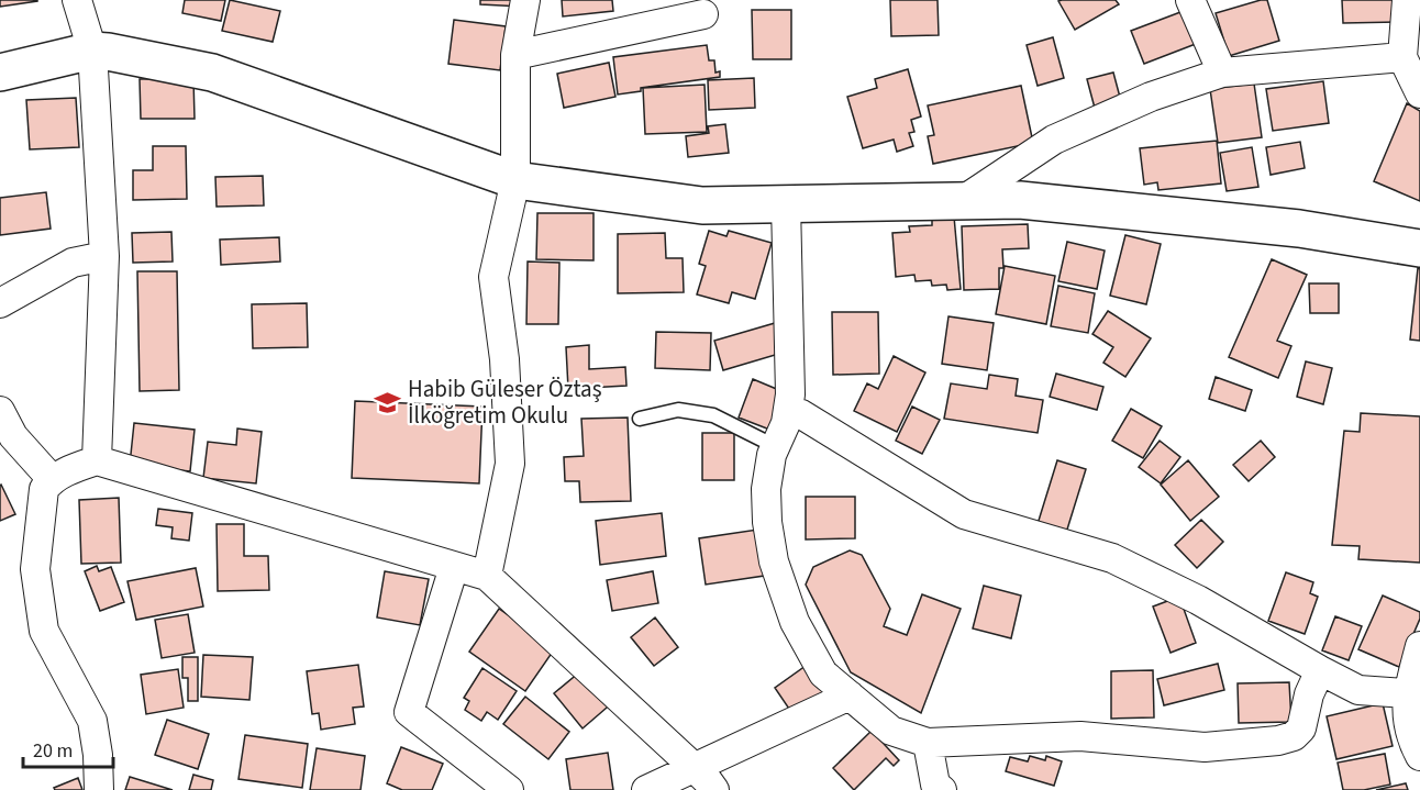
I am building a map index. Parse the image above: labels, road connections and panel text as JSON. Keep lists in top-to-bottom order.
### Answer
{
  "places": {
    "school or university": ["Habib Güleser Öztaş İlköğretim Okulu"]
  },
  "scale_bar": "20 m"
}
